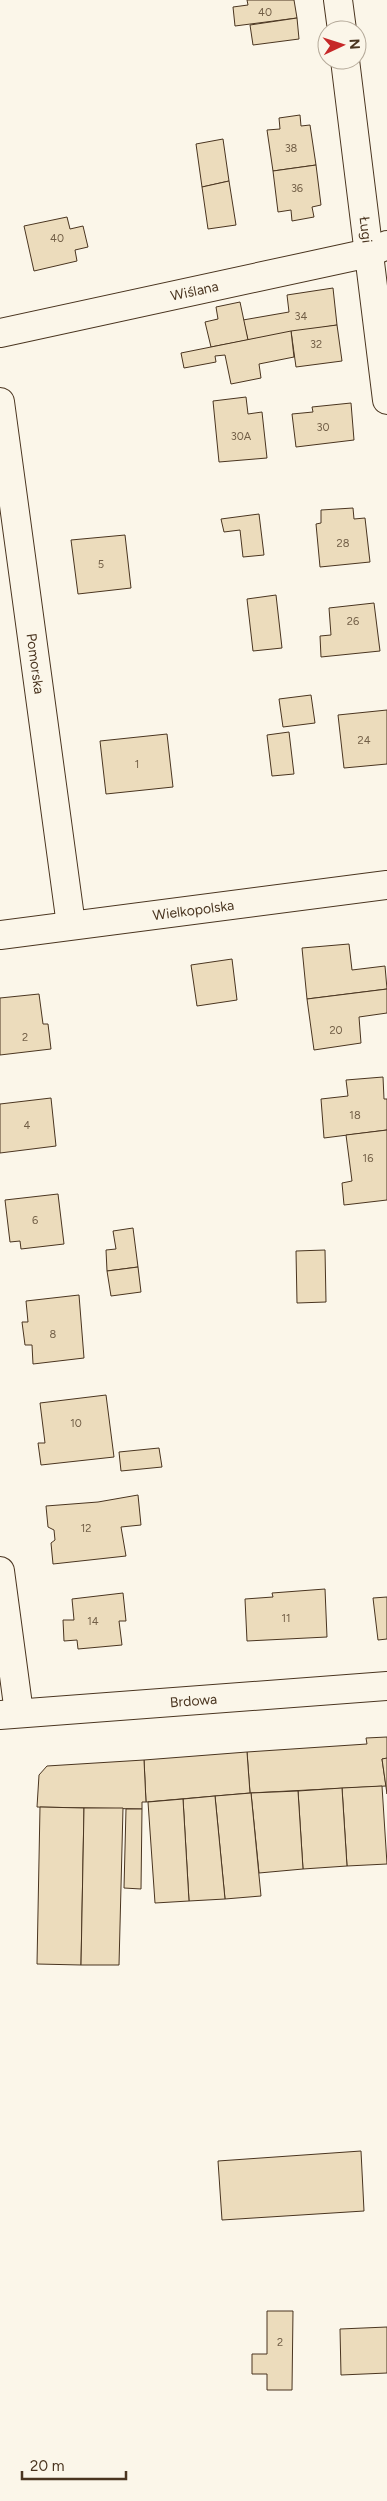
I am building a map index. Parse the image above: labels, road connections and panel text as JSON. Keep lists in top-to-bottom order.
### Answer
{
  "streets": {
    "street": [
      "Ługi",
      "Wiślana",
      "Pomorska",
      "Wielkopolska",
      "Brdowa"
    ]
  },
  "crossings": [
    ["Ługi", "Wiślana"],
    ["Pomorska", "Wielkopolska"]
  ],
  "house_numbers": [
    "40",
    "38",
    "36",
    "40",
    "34",
    "32",
    "30",
    "30A",
    "28",
    "5",
    "26",
    "24",
    "1",
    "20",
    "2",
    "18",
    "4",
    "16",
    "6",
    "8",
    "10",
    "12",
    "11",
    "14",
    "2"
  ],
  "scale_bar": "20 m",
  "north": "right"
}
